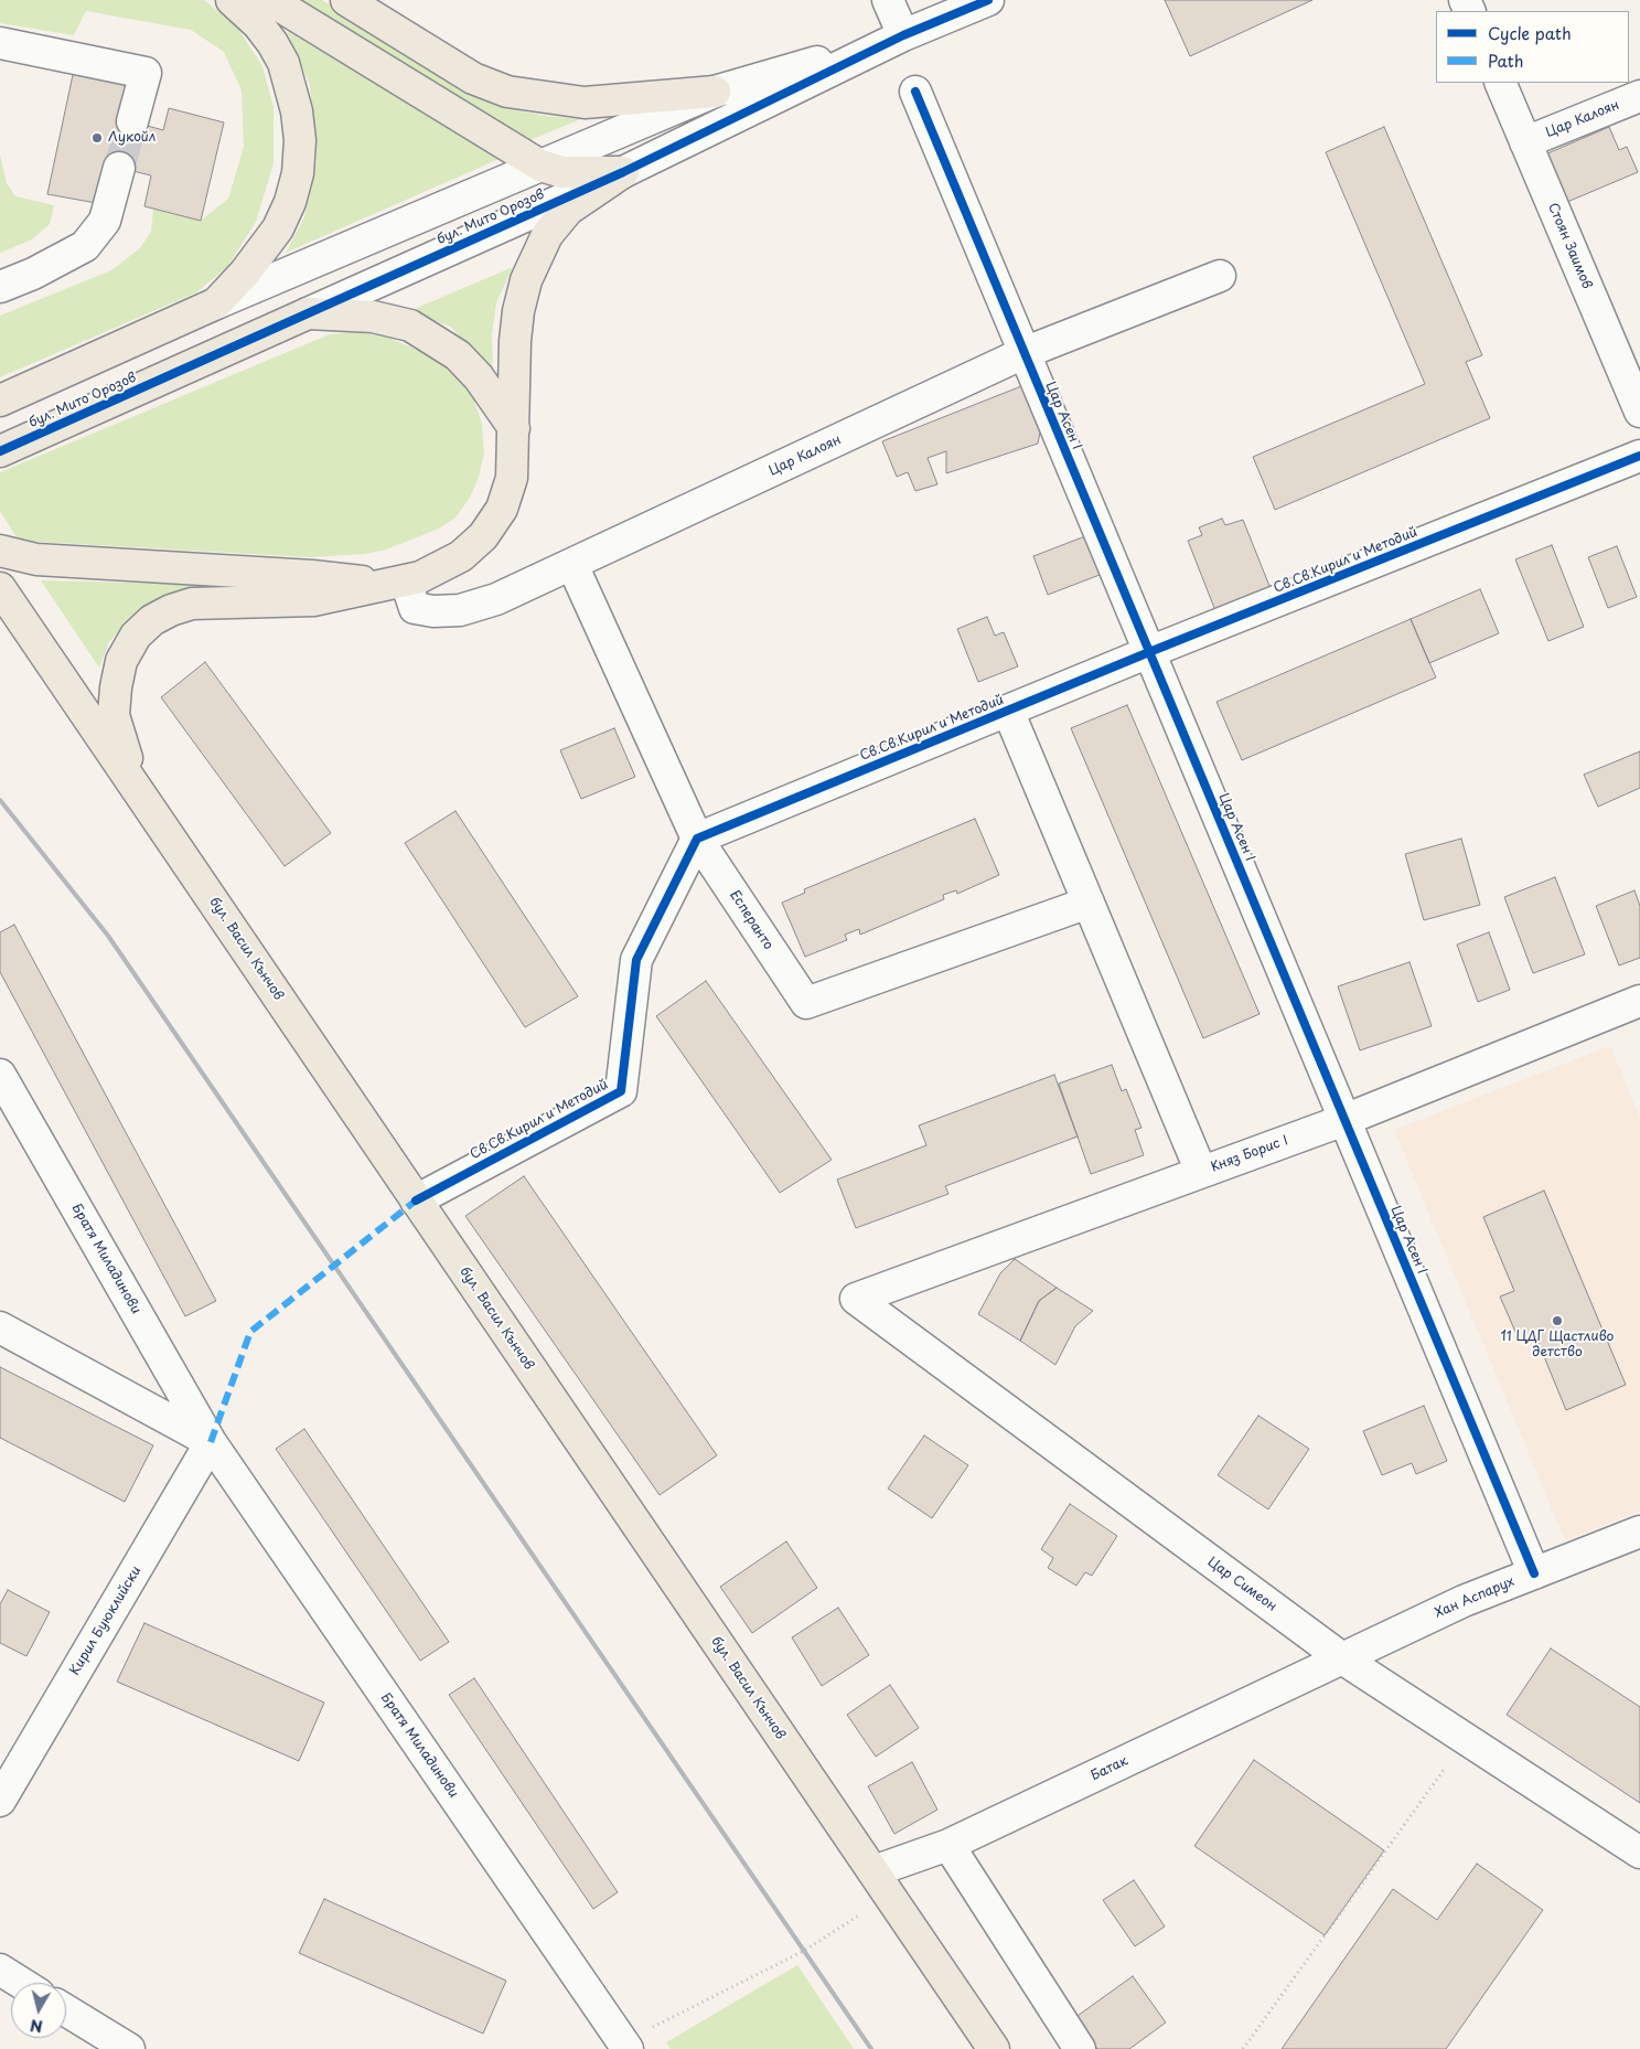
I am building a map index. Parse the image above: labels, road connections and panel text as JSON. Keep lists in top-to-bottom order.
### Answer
{
  "streets": {
    "main road": ["бул. Мито Орозов", "бул. Васил Кънчов"],
    "street": [
      "Цар Калоян",
      "Стоян Заимов",
      "Цар Асен I",
      "Св.Св.Кирил и Методий",
      "Есперанто",
      "Княз Борис I",
      "Братя Миладинови",
      "Цар Симеон",
      "Хан Аспарух",
      "Кирил Буюклийски",
      "Батак"
    ]
  },
  "crossings": [
    ["Цар Калоян", "Стоян Заимов"],
    ["Цар Калоян", "Цар Асен I"],
    ["Цар Калоян", "Есперанто"],
    ["Цар Асен I", "Св.Св.Кирил и Методий"],
    ["Цар Асен I", "Княз Борис I"],
    ["Цар Асен I", "Хан Аспарух"],
    ["Св.Св.Кирил и Методий", "Есперанто"],
    ["Св.Св.Кирил и Методий", "бул. Васил Кънчов"],
    ["бул. Васил Кънчов", "Батак"],
    ["Княз Борис I", "Цар Симеон"],
    ["Братя Миладинови", "Кирил Буюклийски"],
    ["Цар Симеон", "Хан Аспарух"],
    ["Цар Симеон", "Батак"],
    ["Хан Аспарух", "Батак"]
  ],
  "places": ["Лукойл", "11 ЦДГ Щастливо детство"],
  "legend": ["Cycle path", "Path"],
  "north": "bottom"
}
